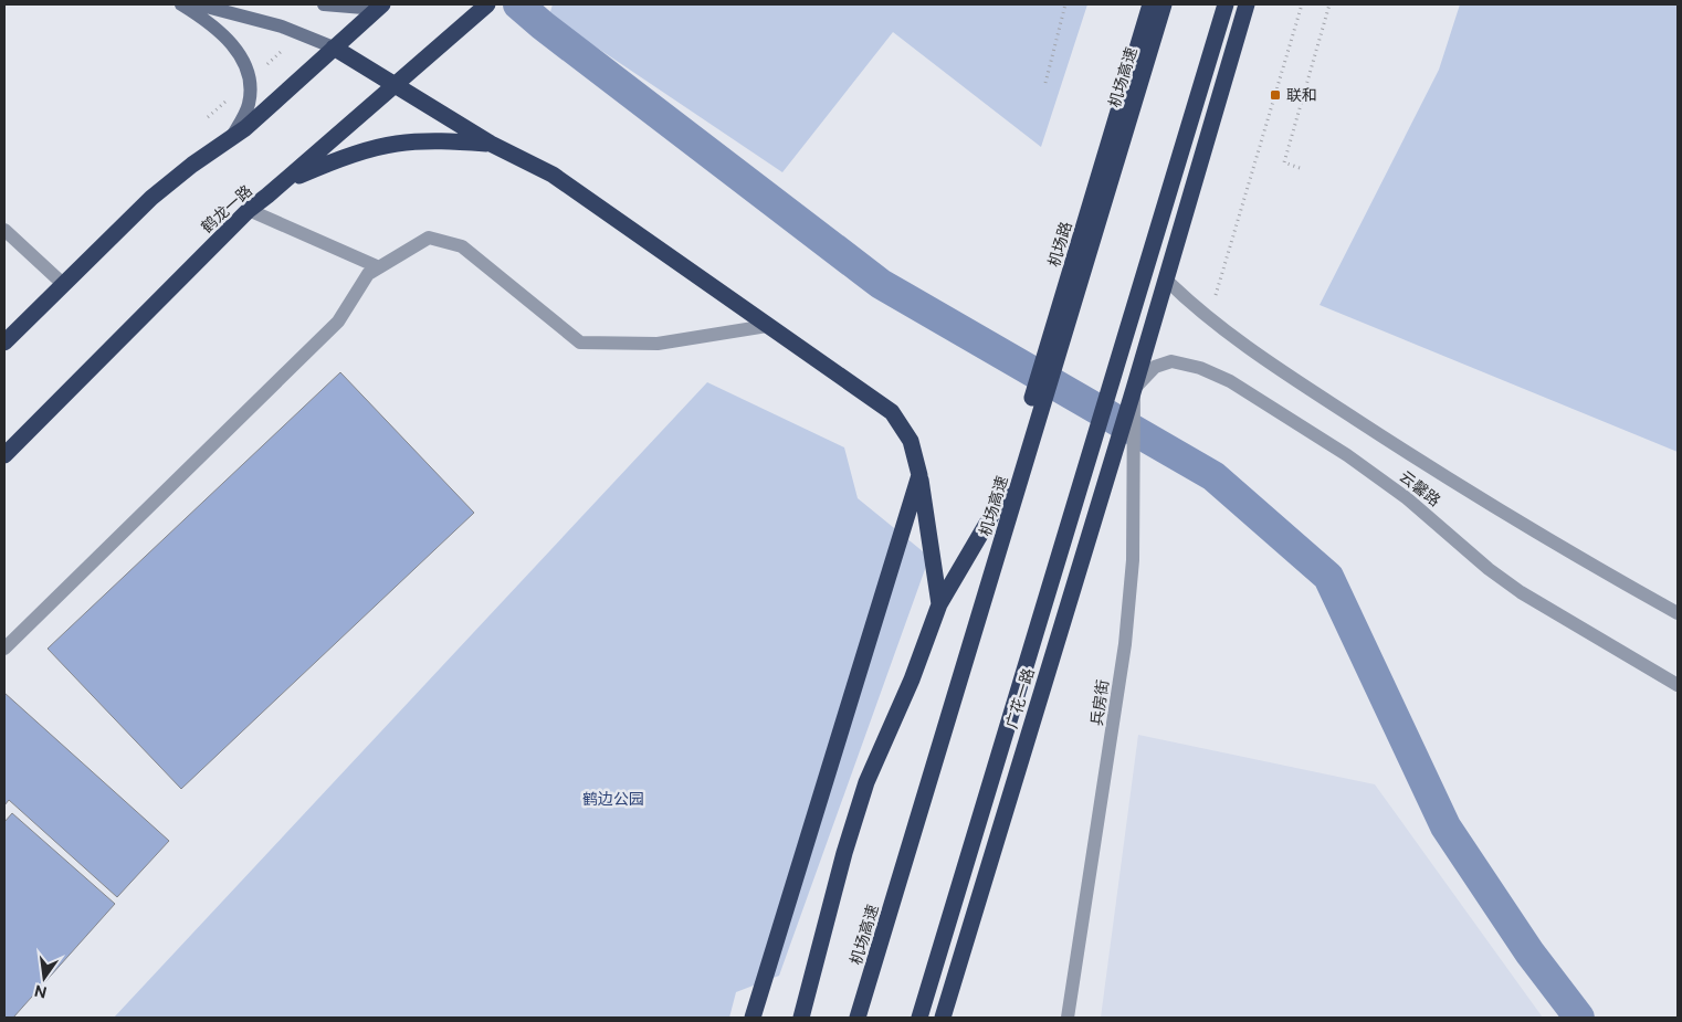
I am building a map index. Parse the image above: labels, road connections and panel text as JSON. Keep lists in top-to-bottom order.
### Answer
{
  "streets": {
    "highway": [
      "机场高速",
      "鹤龙一路",
      "机场路",
      "广花一路"
    ],
    "street": ["云馨路", "兵房街"]
  },
  "crossings": [
    ["云馨路", "广花一路"],
    ["云馨路", "兵房街"],
    ["广花一路", "兵房街"]
  ],
  "parks": ["鹤边公园"],
  "places": {
    "transit": ["联和"]
  },
  "north": "bottom"
}
